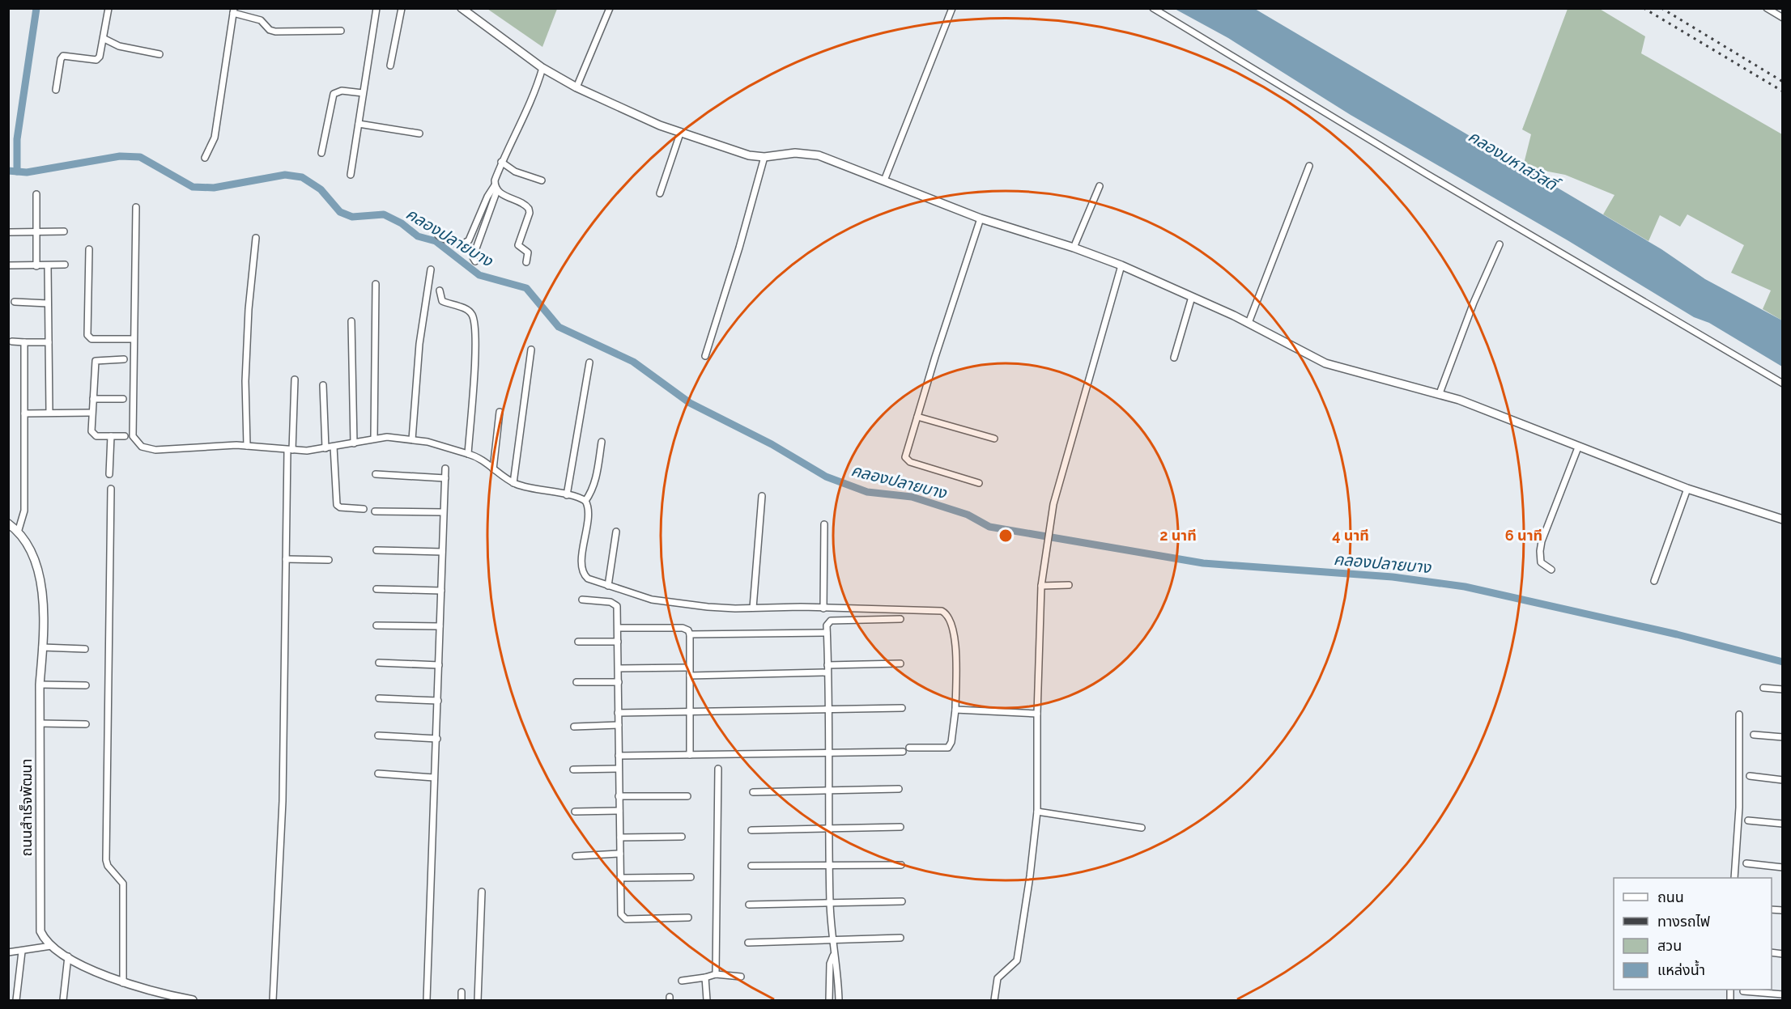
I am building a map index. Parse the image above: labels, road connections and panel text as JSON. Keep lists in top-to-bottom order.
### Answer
{
  "streets": {
    "street": ["ถนนสำเร็จพัฒนา"]
  },
  "water": ["คลองมหาสวัสดิ์", "คลองปลายบาง"],
  "legend": [
    "ถนน",
    "ทางรถไฟ",
    "สวน",
    "แหล่งน้ำ"
  ],
  "rings": ["2 นาที", "4 นาที", "6 นาที"]
}
